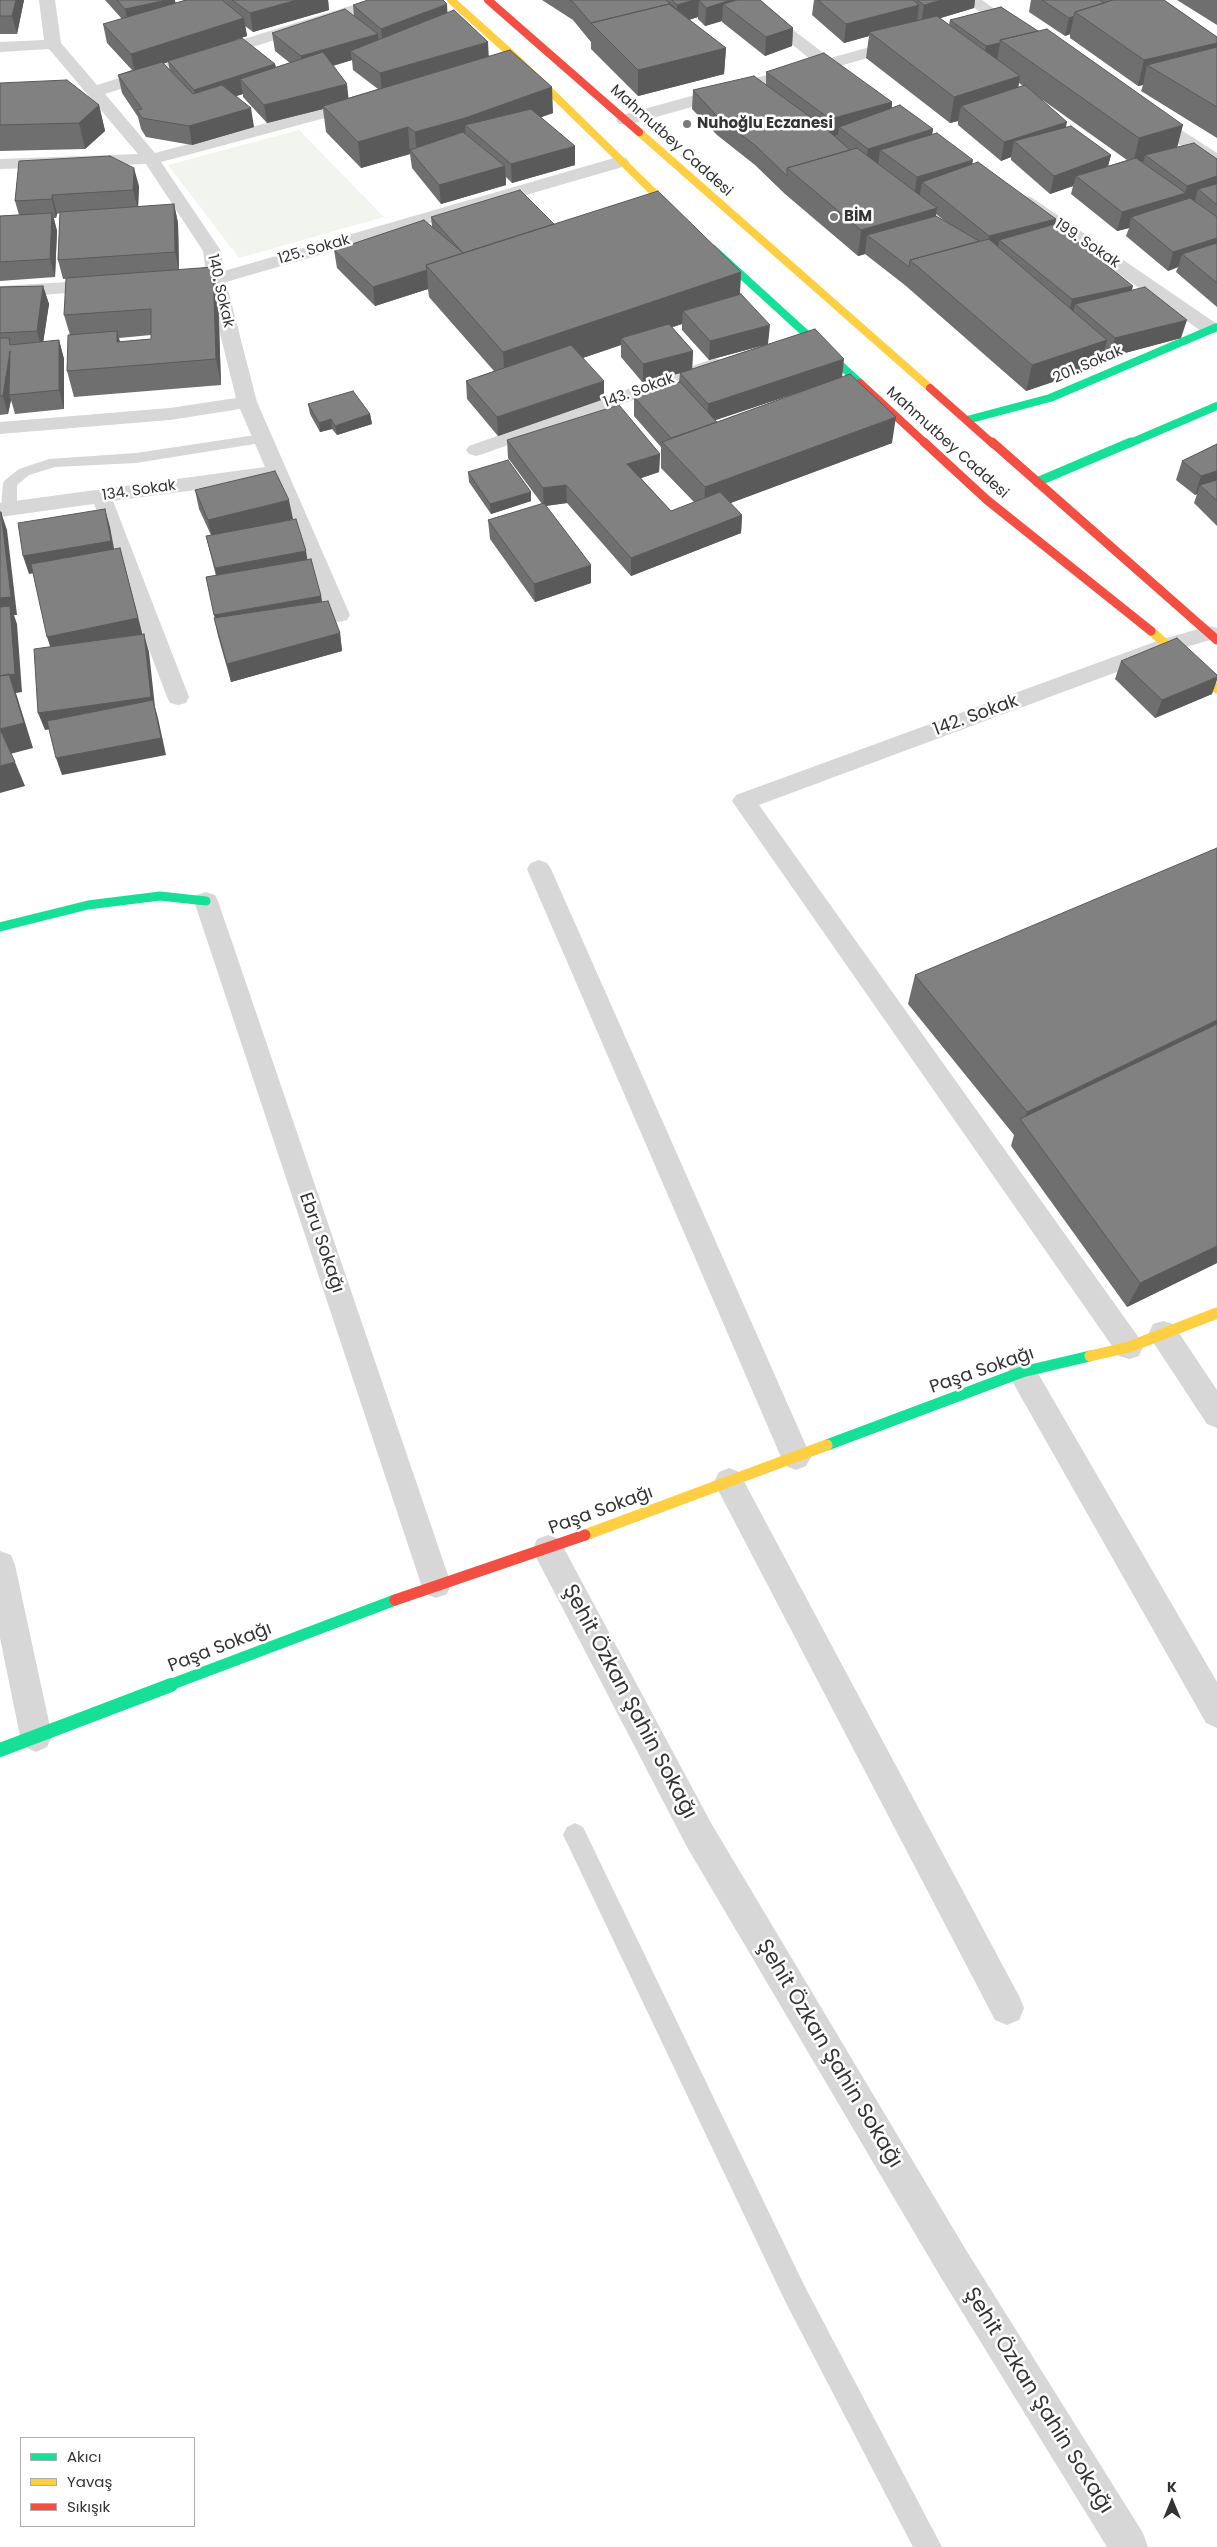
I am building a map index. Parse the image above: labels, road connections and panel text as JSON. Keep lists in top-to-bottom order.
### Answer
{
  "streets": {
    "main road": ["Mahmutbey Caddesi", "201. Sokak", "Paşa Sokağı"],
    "street": [
      "199. Sokak",
      "125. Sokak",
      "140. Sokak",
      "143. Sokak",
      "134. Sokak",
      "142. Sokak",
      "Ebru Sokağı",
      "Şehit Özkan Şahin Sokağı"
    ]
  },
  "crossings": [
    ["Mahmutbey Caddesi", "201. Sokak"],
    ["Mahmutbey Caddesi", "142. Sokak"],
    ["199. Sokak", "201. Sokak"],
    ["125. Sokak", "140. Sokak"],
    ["140. Sokak", "134. Sokak"],
    ["142. Sokak", "Paşa Sokağı"],
    ["Ebru Sokağı", "Paşa Sokağı"],
    ["Paşa Sokağı", "Şehit Özkan Şahin Sokağı"]
  ],
  "places": ["Nuhoğlu Eczanesi", "BİM"],
  "legend": ["Akıcı", "Yavaş", "Sıkışık"],
  "north": "top"
}
